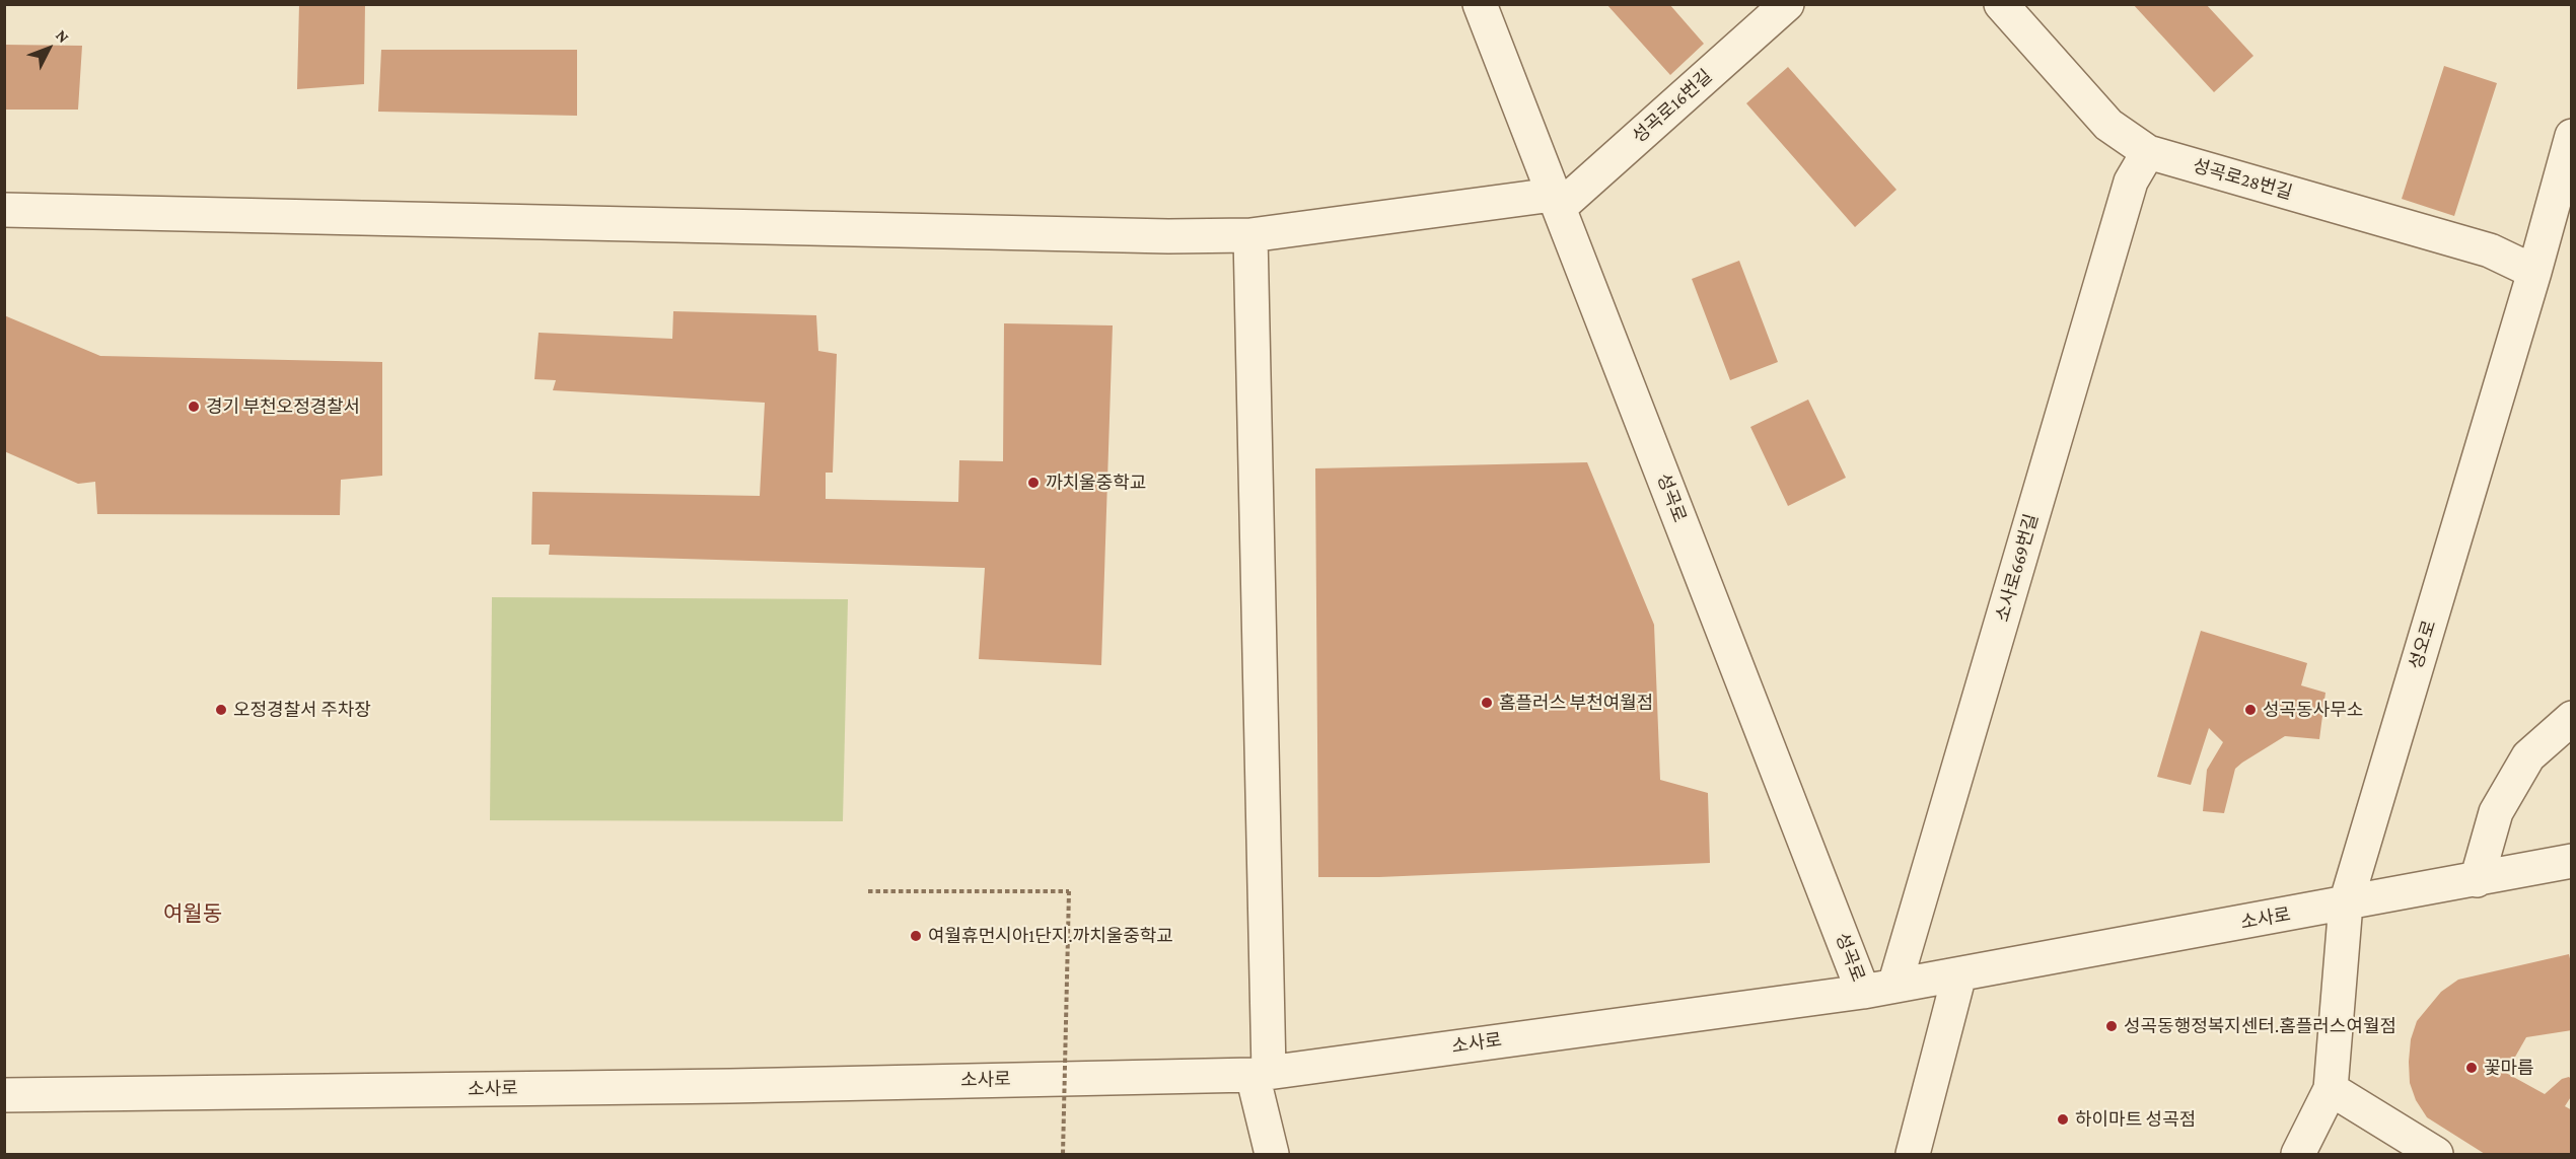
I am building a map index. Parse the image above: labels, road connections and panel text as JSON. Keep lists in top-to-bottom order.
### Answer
{
  "streets": {
    "street": [
      "성곡로16번길",
      "성곡로28번길",
      "성곡로",
      "소사로669번길",
      "성오로",
      "소사로"
    ]
  },
  "crossings": [
    ["성곡로16번길", "성곡로"],
    ["성곡로28번길", "소사로669번길"],
    ["성곡로28번길", "성오로"],
    ["성곡로", "소사로669번길"],
    ["성곡로", "소사로"],
    ["소사로669번길", "소사로"],
    ["성오로", "소사로"]
  ],
  "districts": ["여월동"],
  "places": [
    "경기 부천오정경찰서",
    "까치울중학교",
    "홈플러스 부천여월점",
    "오정경찰서 주차장",
    "성곡동사무소",
    "여월휴먼시아1단지.까치울중학교",
    "성곡동행정복지센터.홈플러스여월점",
    "꽃마름",
    "하이마트 성곡점"
  ],
  "north": "top right"
}
